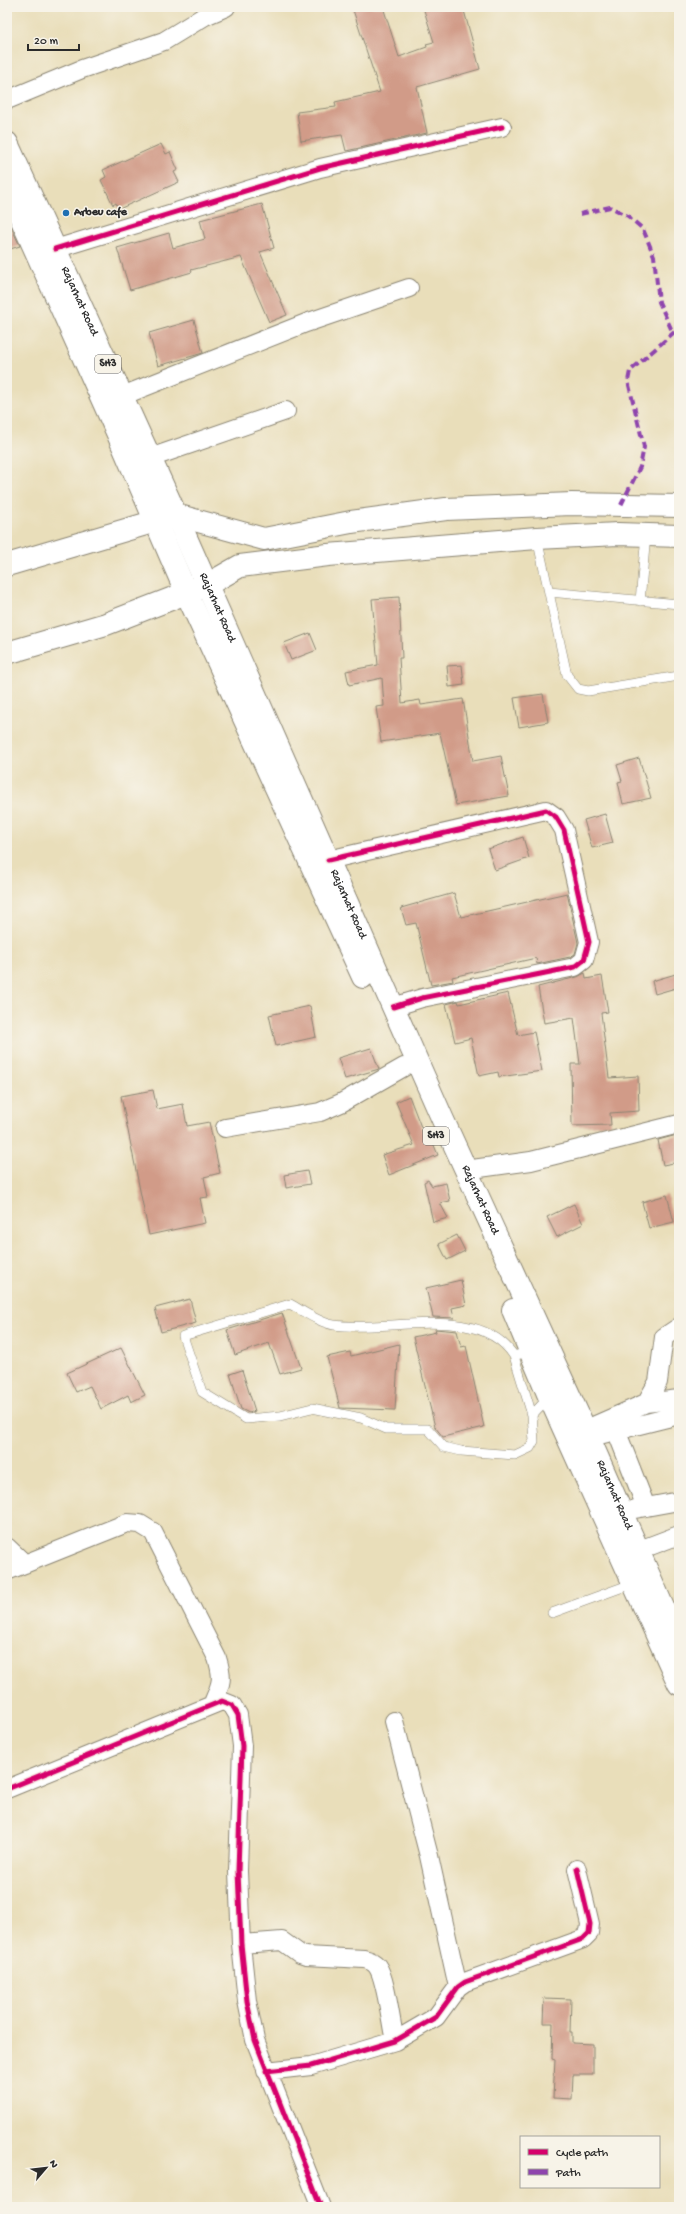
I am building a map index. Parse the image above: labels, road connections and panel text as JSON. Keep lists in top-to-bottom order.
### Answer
{
  "streets": {
    "main road": ["Rajarhat Road", "SH3"]
  },
  "places": ["Arbeu cafe"],
  "legend": ["Cycle path", "Path"],
  "scale_bar": "20 m",
  "north": "top right"
}
